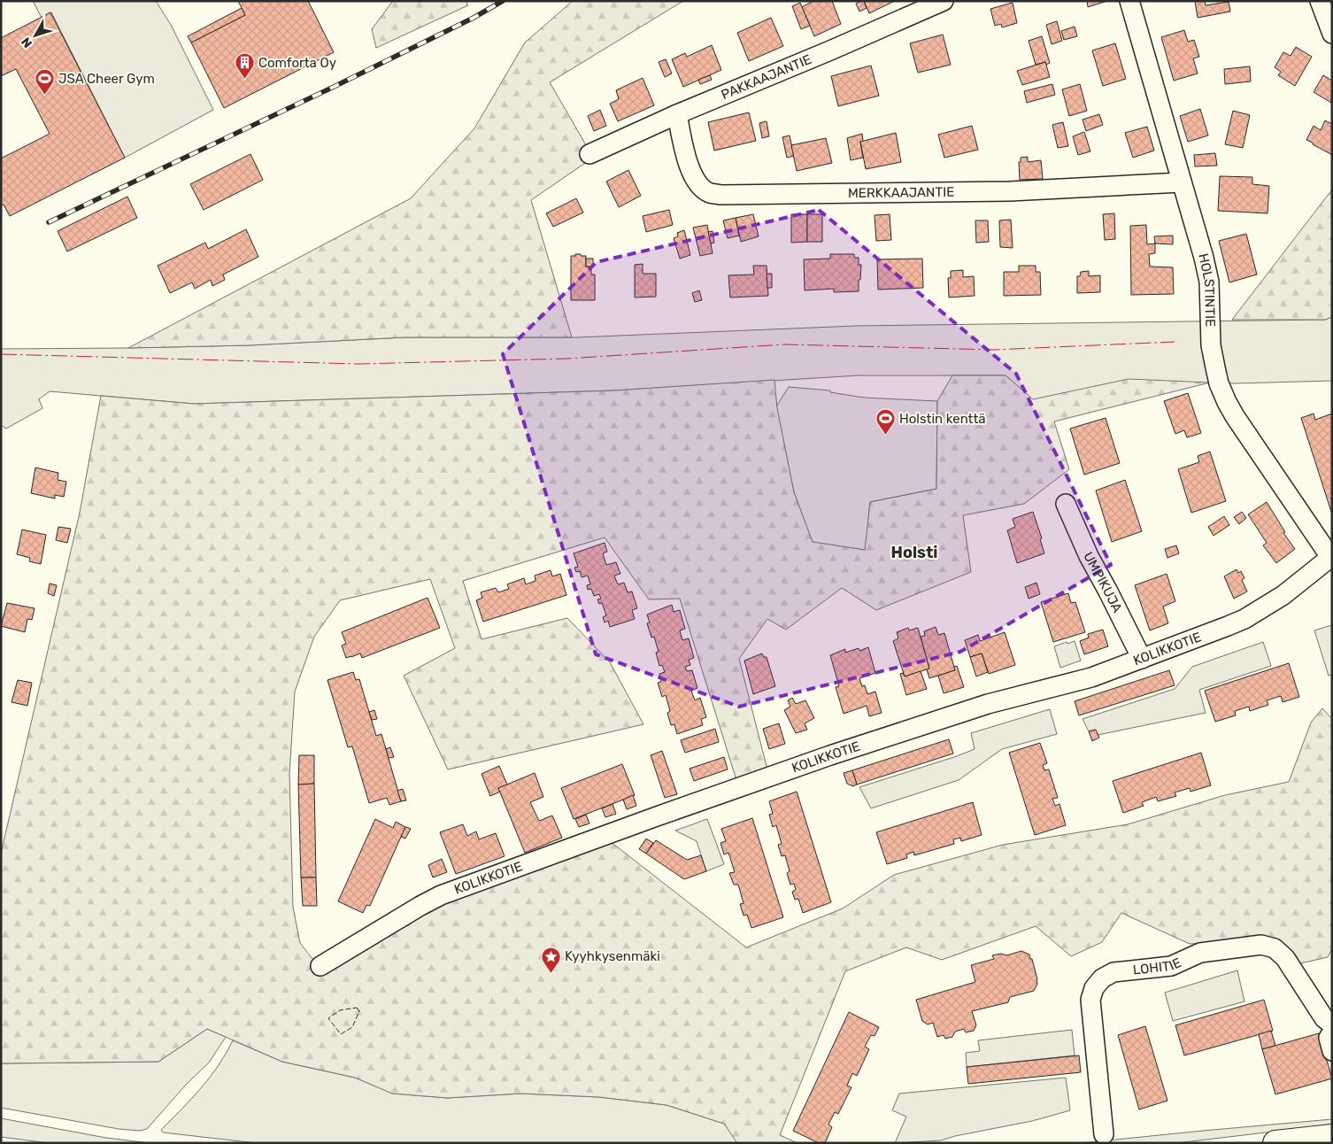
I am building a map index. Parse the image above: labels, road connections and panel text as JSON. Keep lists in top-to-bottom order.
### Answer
{
  "streets": {
    "street": [
      "PAKKAAJANTIE",
      "MERKKAAJANTIE",
      "HOLSTINTIE",
      "UMPIKUJA",
      "KOLIKKOTIE",
      "LOHITIE"
    ]
  },
  "crossings": [
    ["PAKKAAJANTIE", "MERKKAAJANTIE"],
    ["MERKKAAJANTIE", "HOLSTINTIE"],
    ["HOLSTINTIE", "KOLIKKOTIE"],
    ["UMPIKUJA", "KOLIKKOTIE"]
  ],
  "districts": ["Holsti"],
  "places": {
    "building": ["Comforta Oy"],
    "sports": ["JSA Cheer Gym", "Holstin kenttä"],
    "place": ["Kyyhkysenmäki"]
  },
  "north": "bottom left"
}
